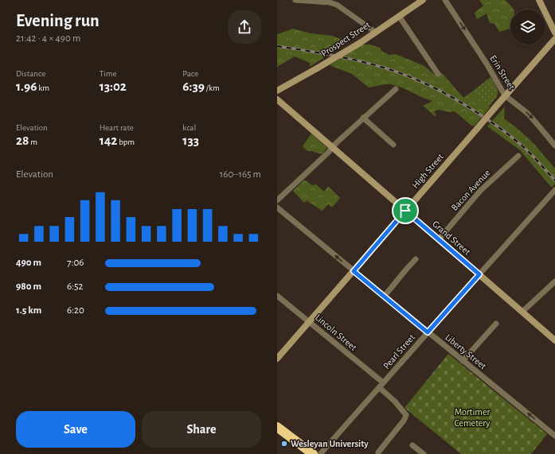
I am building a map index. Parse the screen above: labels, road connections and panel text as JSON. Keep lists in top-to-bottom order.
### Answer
{
  "streets": {
    "street": [
      "Prospect Street",
      "Erin Street",
      "High Street",
      "Bacon Avenue",
      "Grand Street",
      "Lincoln Street",
      "Pearl Street",
      "Liberty Street"
    ]
  },
  "crossings": [
    ["Erin Street", "High Street"],
    ["High Street", "Grand Street"],
    ["High Street", "Lincoln Street"],
    ["High Street", "Liberty Street"],
    ["Bacon Avenue", "Grand Street"],
    ["Grand Street", "Pearl Street"],
    ["Lincoln Street", "Pearl Street"],
    ["Pearl Street", "Liberty Street"]
  ],
  "one_way": ["Liberty Street"],
  "parks": ["Mortimer Cemetery"],
  "places": ["Wesleyan University"],
  "page": {
    "heading": ["Evening run", "21:42 · 4 × 490 m"],
    "stats": [
      ["Distance", "1.96 km"],
      ["Time", "13:02"],
      ["Pace", "6:39 /km"],
      ["Elevation", "28 m"],
      ["Heart rate", "142 bpm"],
      ["kcal", "133"]
    ],
    "chart": ["Elevation", "160–165 m"],
    "list": [
      {
        "name": "490 m",
        "note": "7:06"
      },
      {
        "name": "980 m",
        "note": "6:52"
      },
      {
        "name": "1.5 km",
        "note": "6:20"
      }
    ],
    "buttons": ["Save", "Share"]
  }
}
